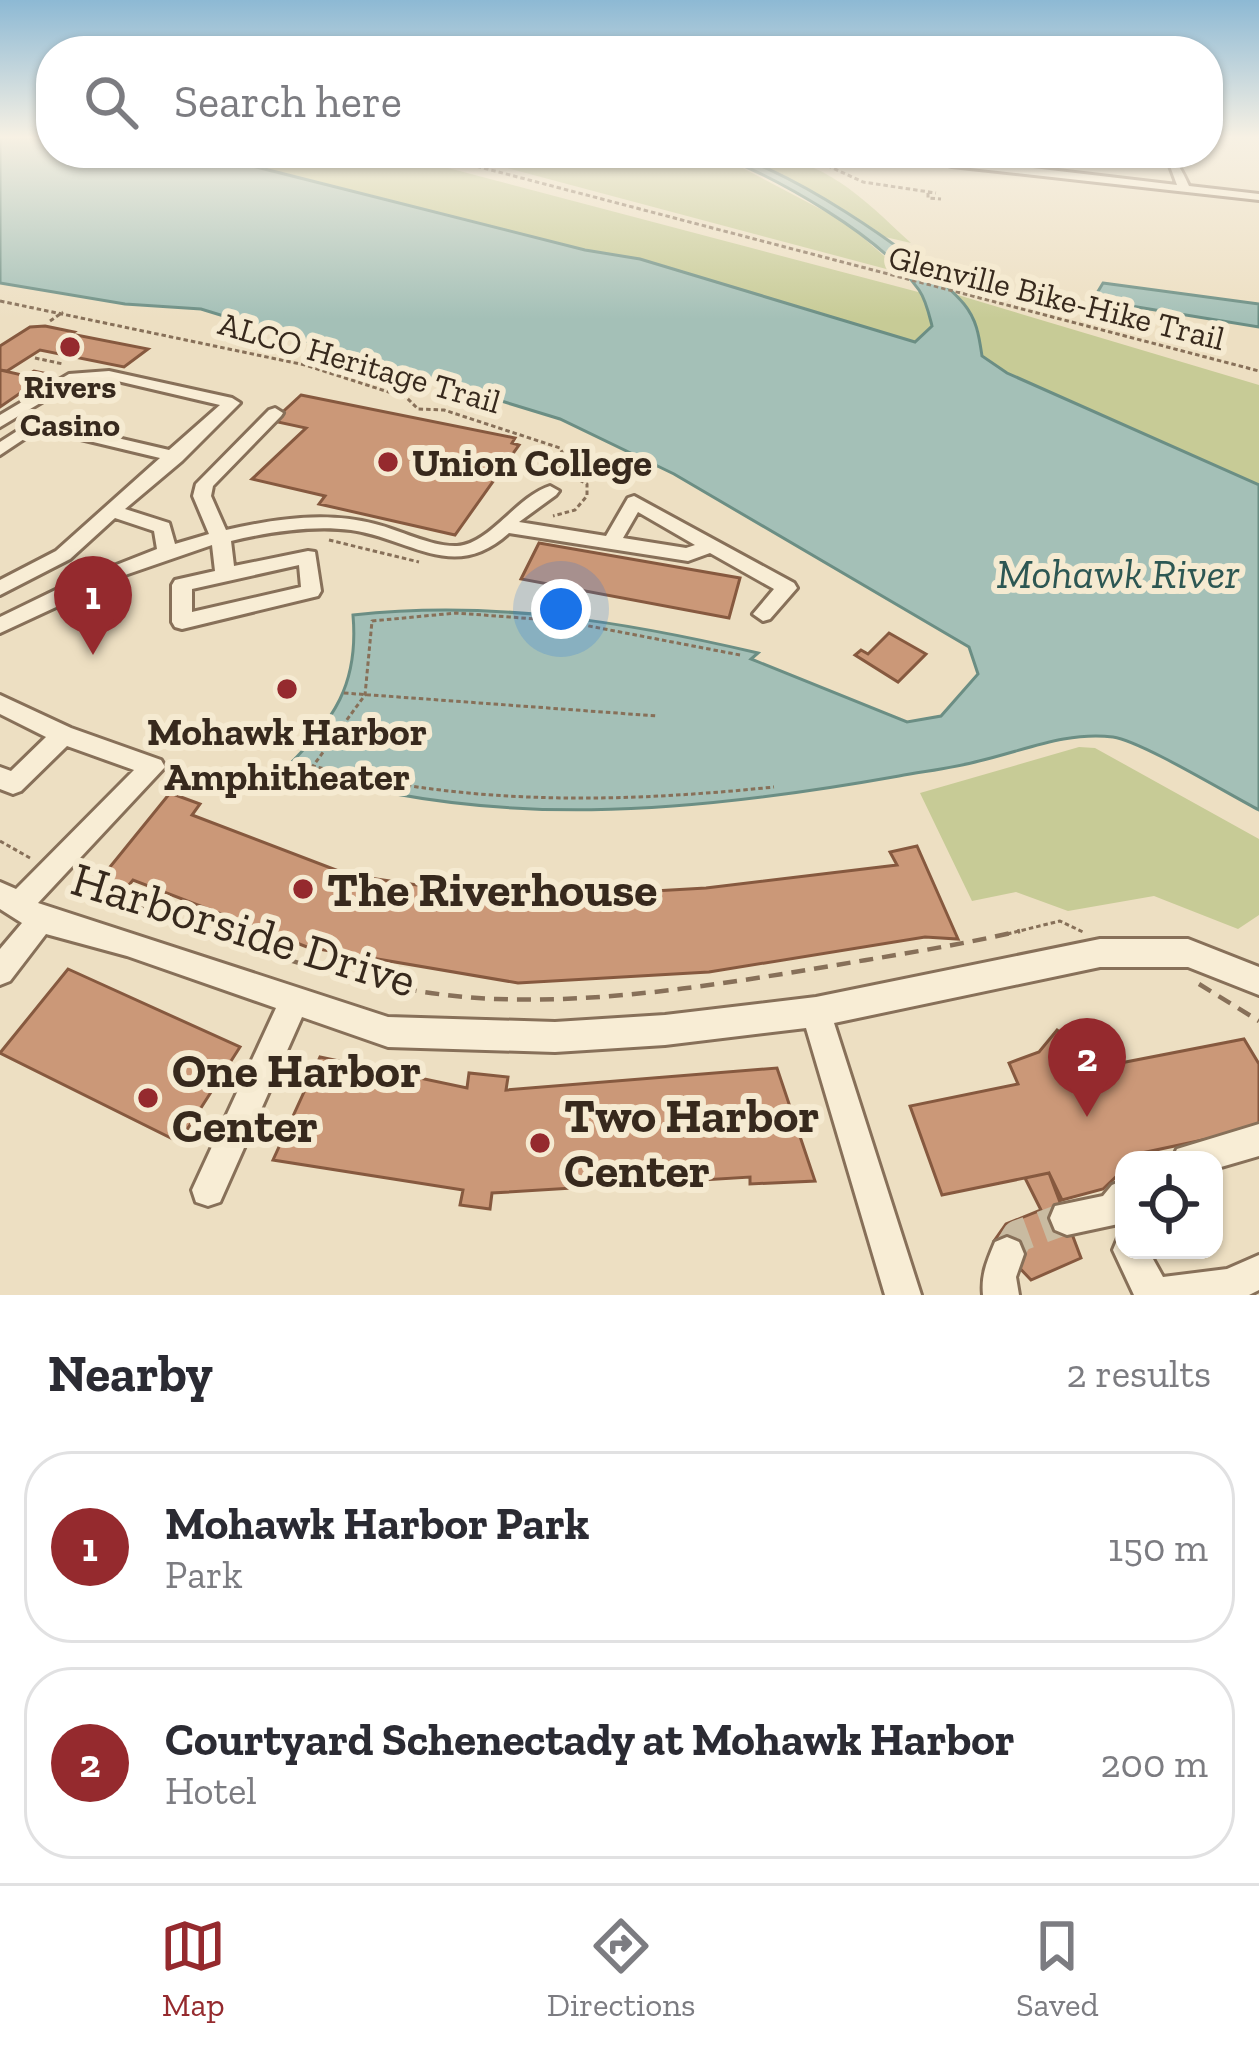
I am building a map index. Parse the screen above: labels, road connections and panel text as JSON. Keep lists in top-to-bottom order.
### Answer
{
  "streets": {
    "street": ["Harborside Drive"],
    "path": ["Glenville Bike-Hike Trail", "ALCO Heritage Trail"]
  },
  "water": ["Mohawk River"],
  "places": [
    "Rivers Casino",
    "Union College",
    "Mohawk Harbor Amphitheater",
    "The Riverhouse",
    "One Harbor Center",
    "Two Harbor Center"
  ],
  "page": {
    "search": "Search here",
    "pins": ["1", "2"],
    "heading": ["Nearby", "2 results"],
    "list": [
      {
        "mark": "1",
        "name": "Mohawk Harbor Park",
        "note": "Park",
        "value": "150 m"
      },
      {
        "mark": "2",
        "name": "Courtyard Schenectady at Mohawk Harbor",
        "note": "Hotel",
        "value": "200 m"
      }
    ],
    "nav": ["Map", "Directions", "Saved"]
  }
}
